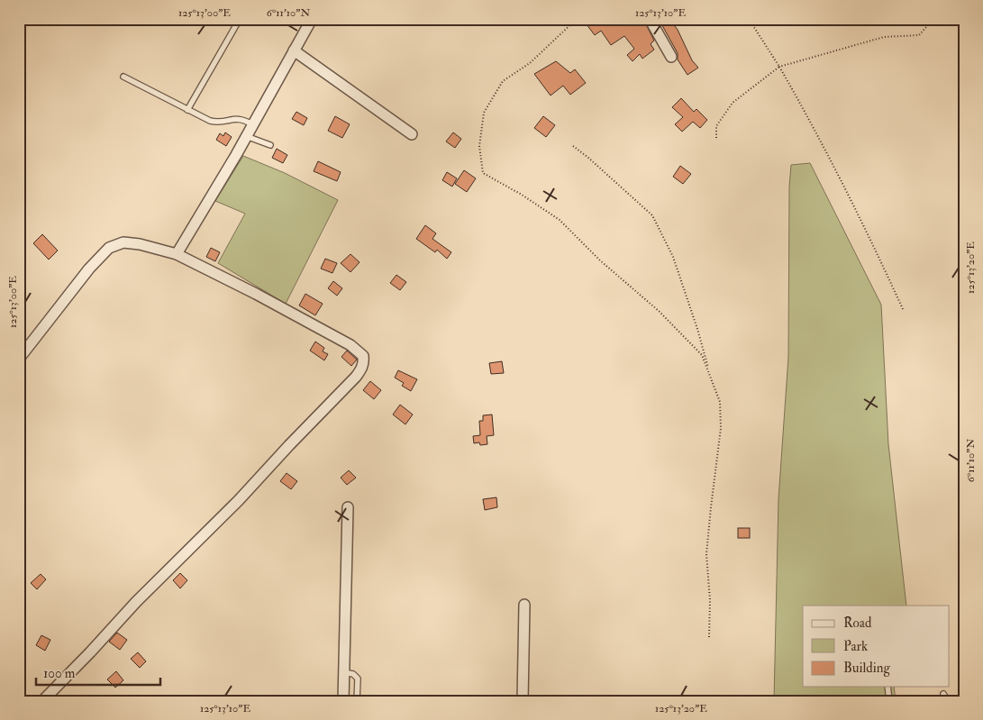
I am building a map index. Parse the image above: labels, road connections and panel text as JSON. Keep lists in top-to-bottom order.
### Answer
{
  "legend": ["Road", "Park", "Building"],
  "scale_bar": "100 m",
  "coordinates": [
    "125°13'00\"E",
    "6°11'10\"N",
    "125°13'10\"E",
    "125°13'20\"E"
  ]
}
